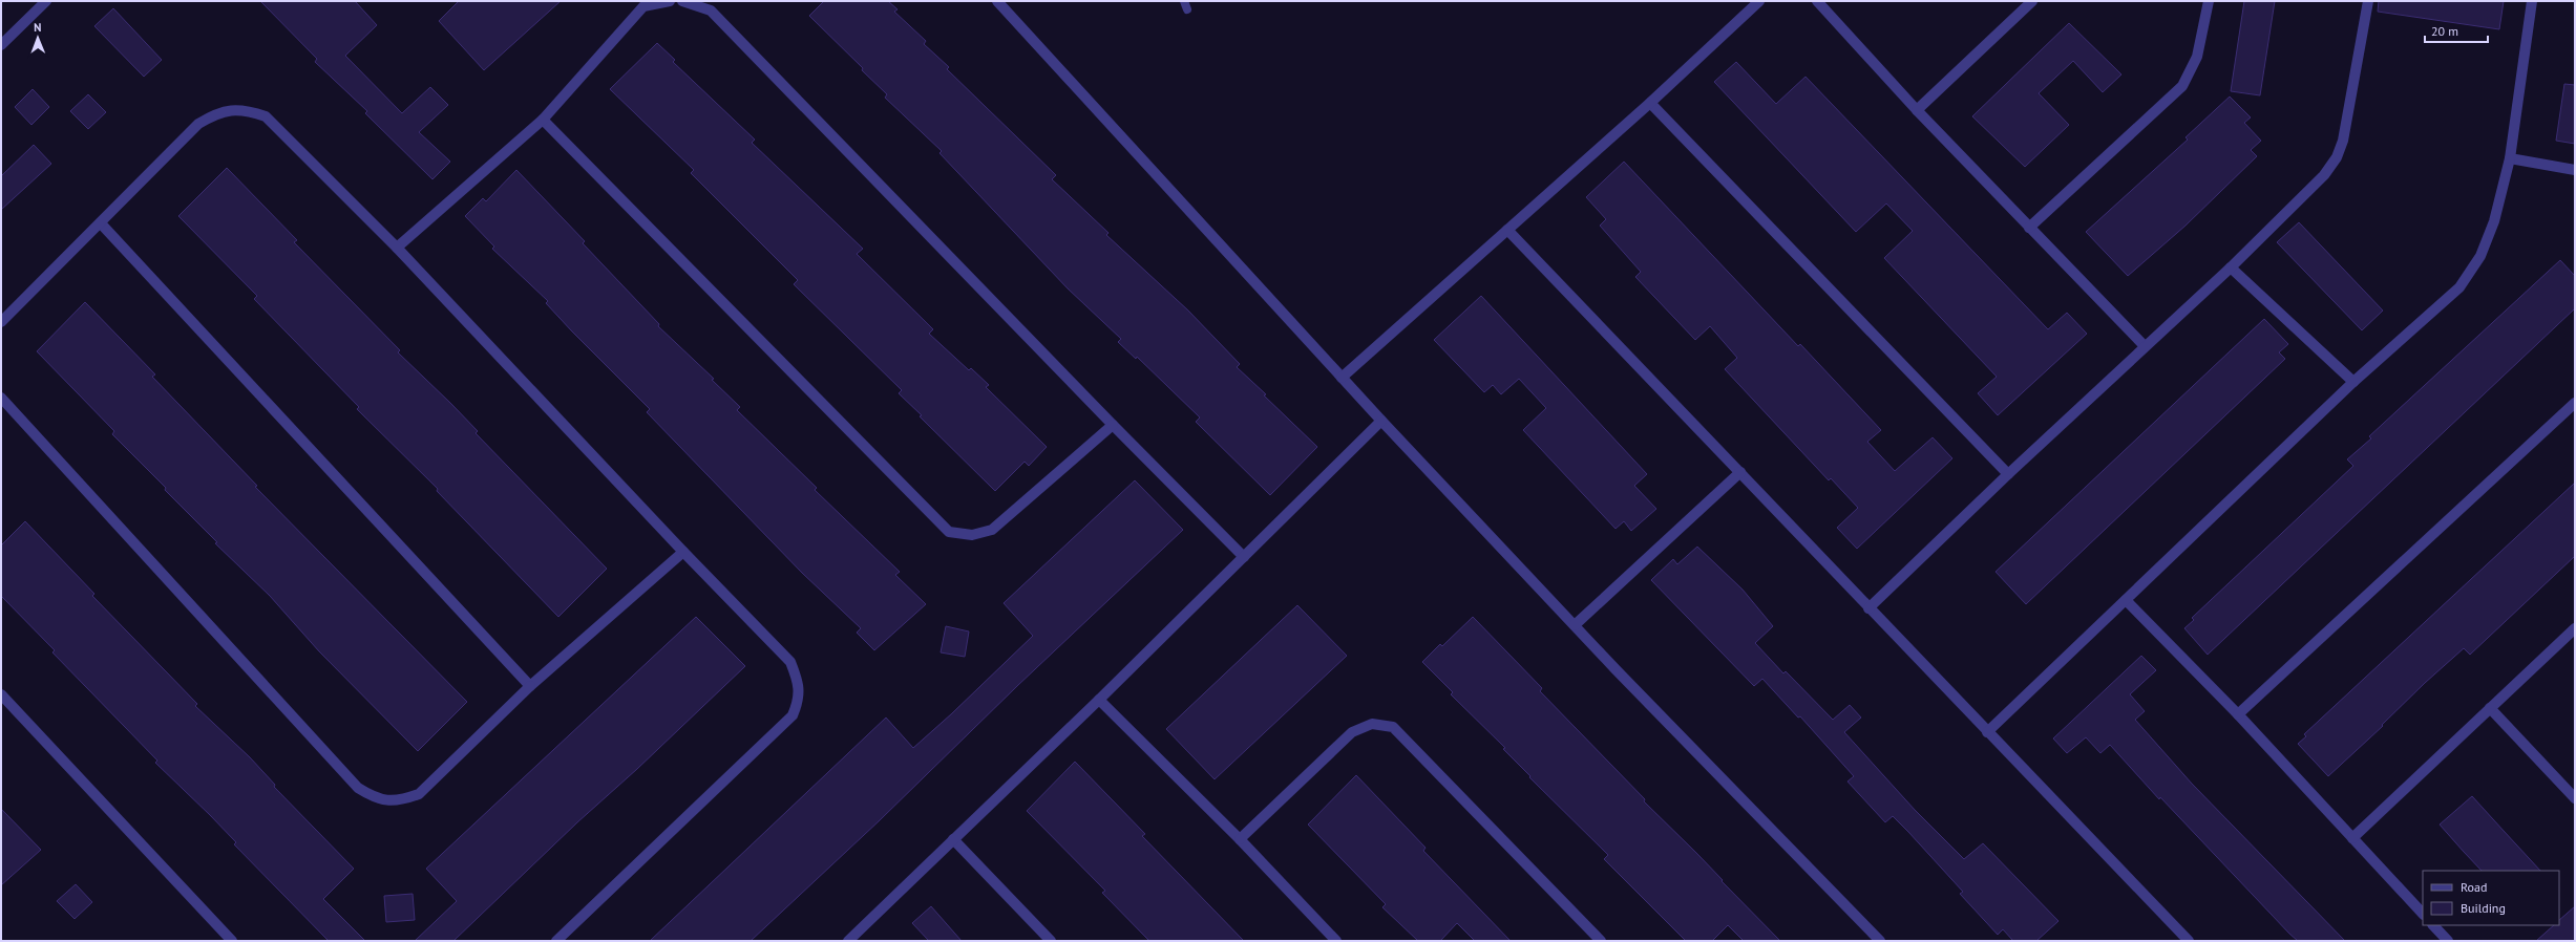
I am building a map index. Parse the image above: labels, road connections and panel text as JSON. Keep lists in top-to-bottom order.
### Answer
{
  "legend": ["Road", "Building"],
  "scale_bar": "20 m",
  "north": "top"
}
